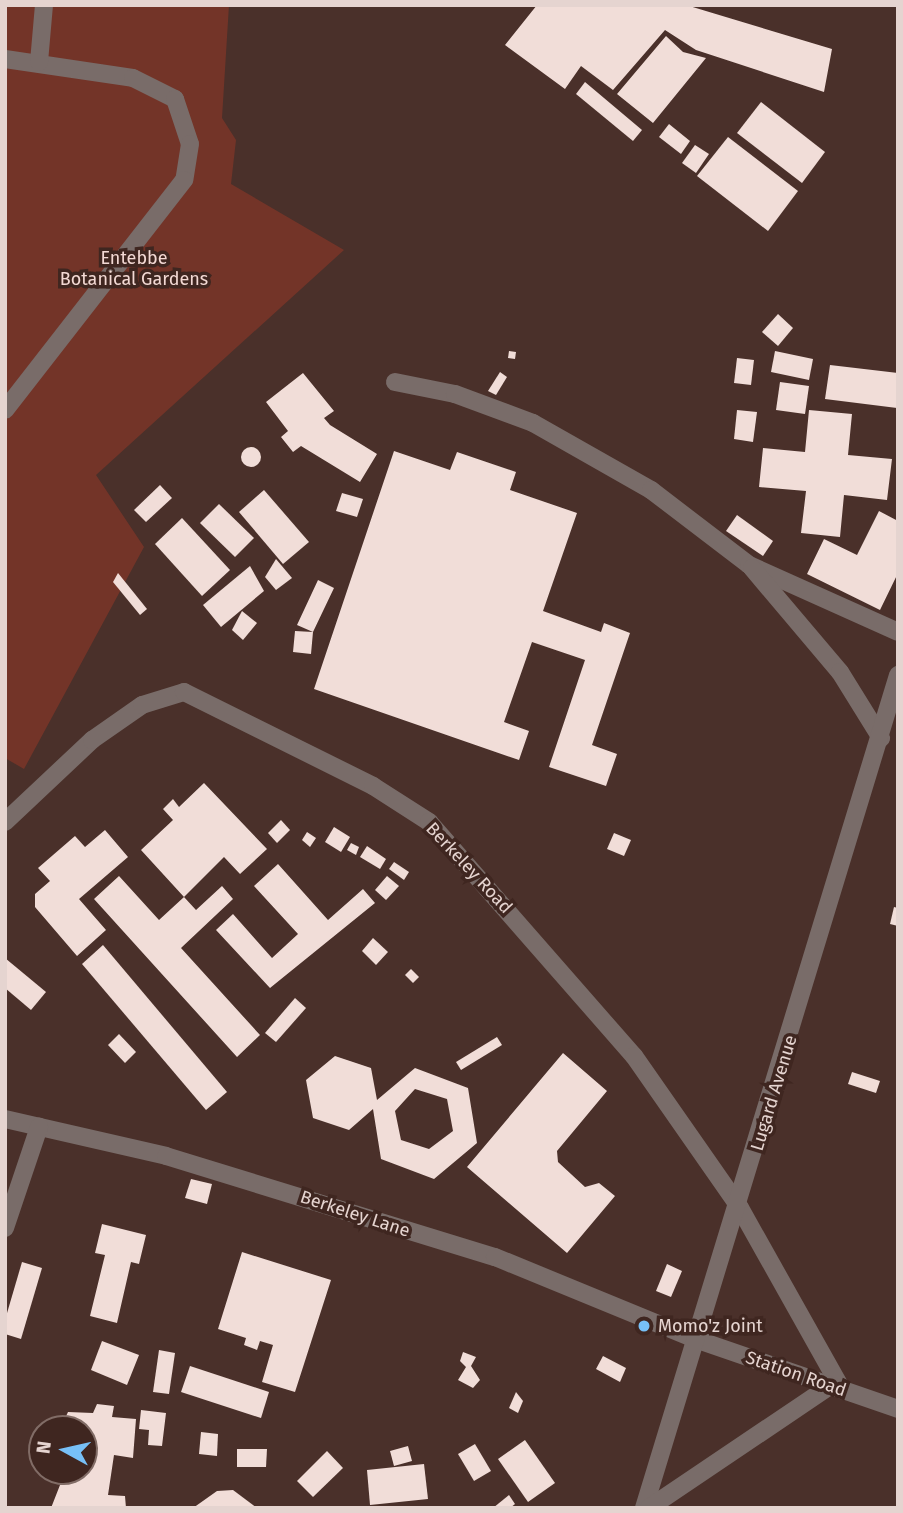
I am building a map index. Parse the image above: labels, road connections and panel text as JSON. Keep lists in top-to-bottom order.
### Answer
{
  "streets": {
    "street": [
      "Berkeley Road",
      "Lugard Avenue",
      "Berkeley Lane",
      "Station Road"
    ]
  },
  "crossings": [
    ["Berkeley Road", "Lugard Avenue"],
    ["Berkeley Road", "Station Road"],
    ["Lugard Avenue", "Berkeley Lane"],
    ["Lugard Avenue", "Station Road"],
    ["Berkeley Lane", "Station Road"]
  ],
  "parks": ["Entebbe Botanical Gardens"],
  "places": ["Momo'z Joint"],
  "north": "left"
}
